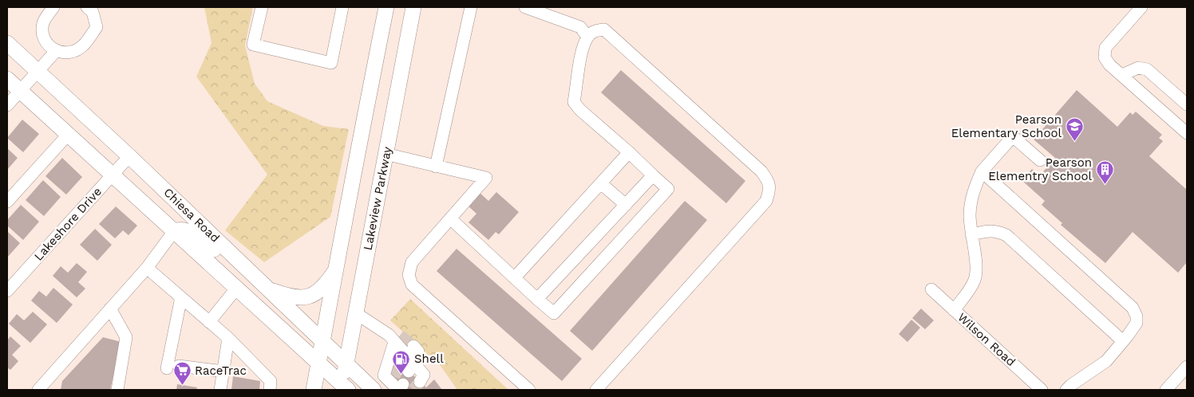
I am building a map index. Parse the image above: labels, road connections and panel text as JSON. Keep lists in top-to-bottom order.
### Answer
{
  "streets": {
    "main road": ["Lakeview Parkway", "Chiesa Road"],
    "street": ["Lakeshore Drive", "Wilson Road"]
  },
  "crossings": [
    ["Lakeview Parkway", "Chiesa Road"],
    ["Chiesa Road", "Lakeshore Drive"]
  ],
  "places": {
    "school or university": ["Pearson Elementary School"],
    "building": ["Pearson Elementry School"],
    "fuel station": ["Shell"],
    "supermarket": ["RaceTrac"]
  }
}
